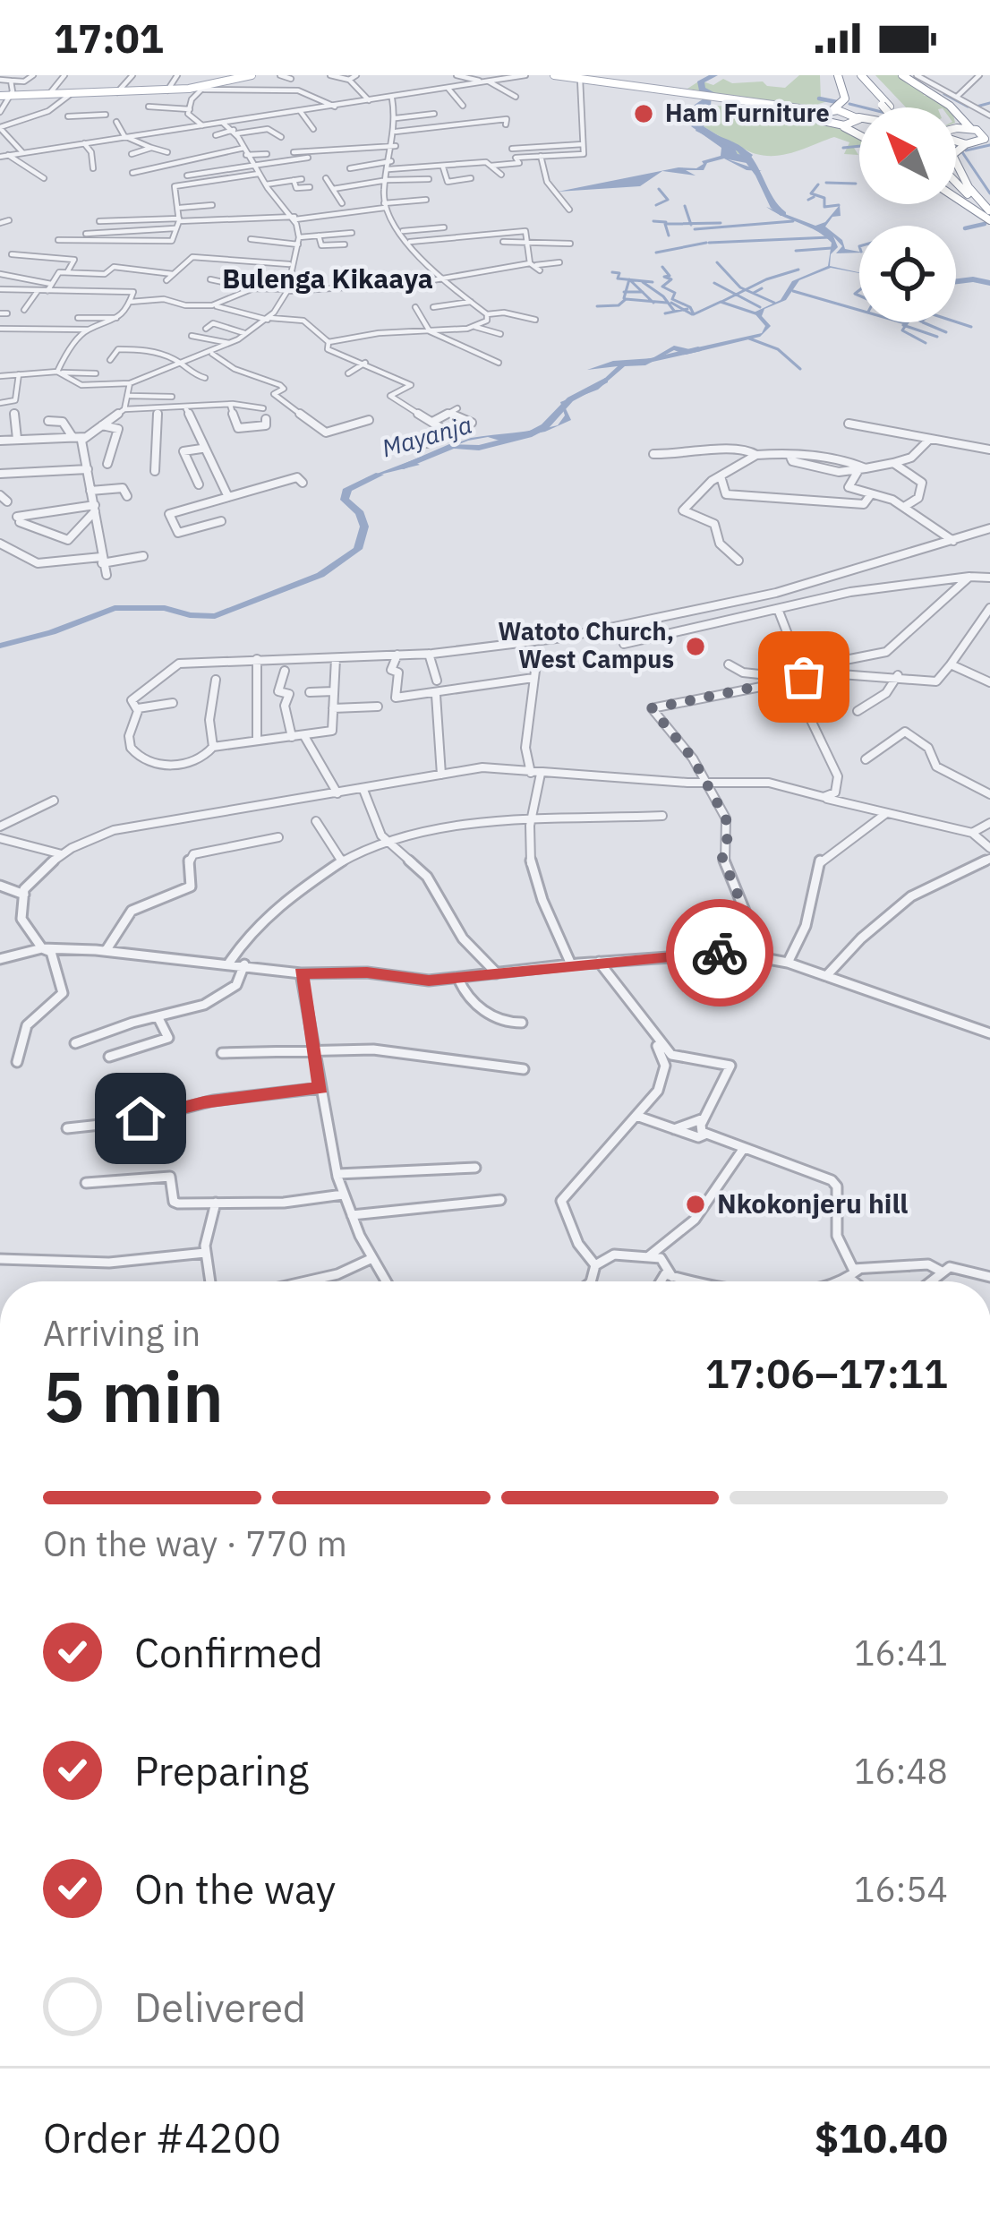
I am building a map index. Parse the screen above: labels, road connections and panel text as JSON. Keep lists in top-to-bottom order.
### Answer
{
  "districts": ["Bulenga Kikaaya"],
  "water": ["Mayanja"],
  "places": ["Ham Furniture", "Watoto Church, West Campus", "Nkokonjeru hill"],
  "north": "top left",
  "page": {
    "status": "17:01",
    "heading": ["5 min", "Arriving in", "17:06–17:11"],
    "panel": ["Order #4200", "$10.40"],
    "bar": "On the way · 770 m",
    "list": [
      ["Confirmed", "16:41"],
      ["Preparing", "16:48"],
      ["On the way", "16:54"],
      "Delivered"
    ]
  }
}
